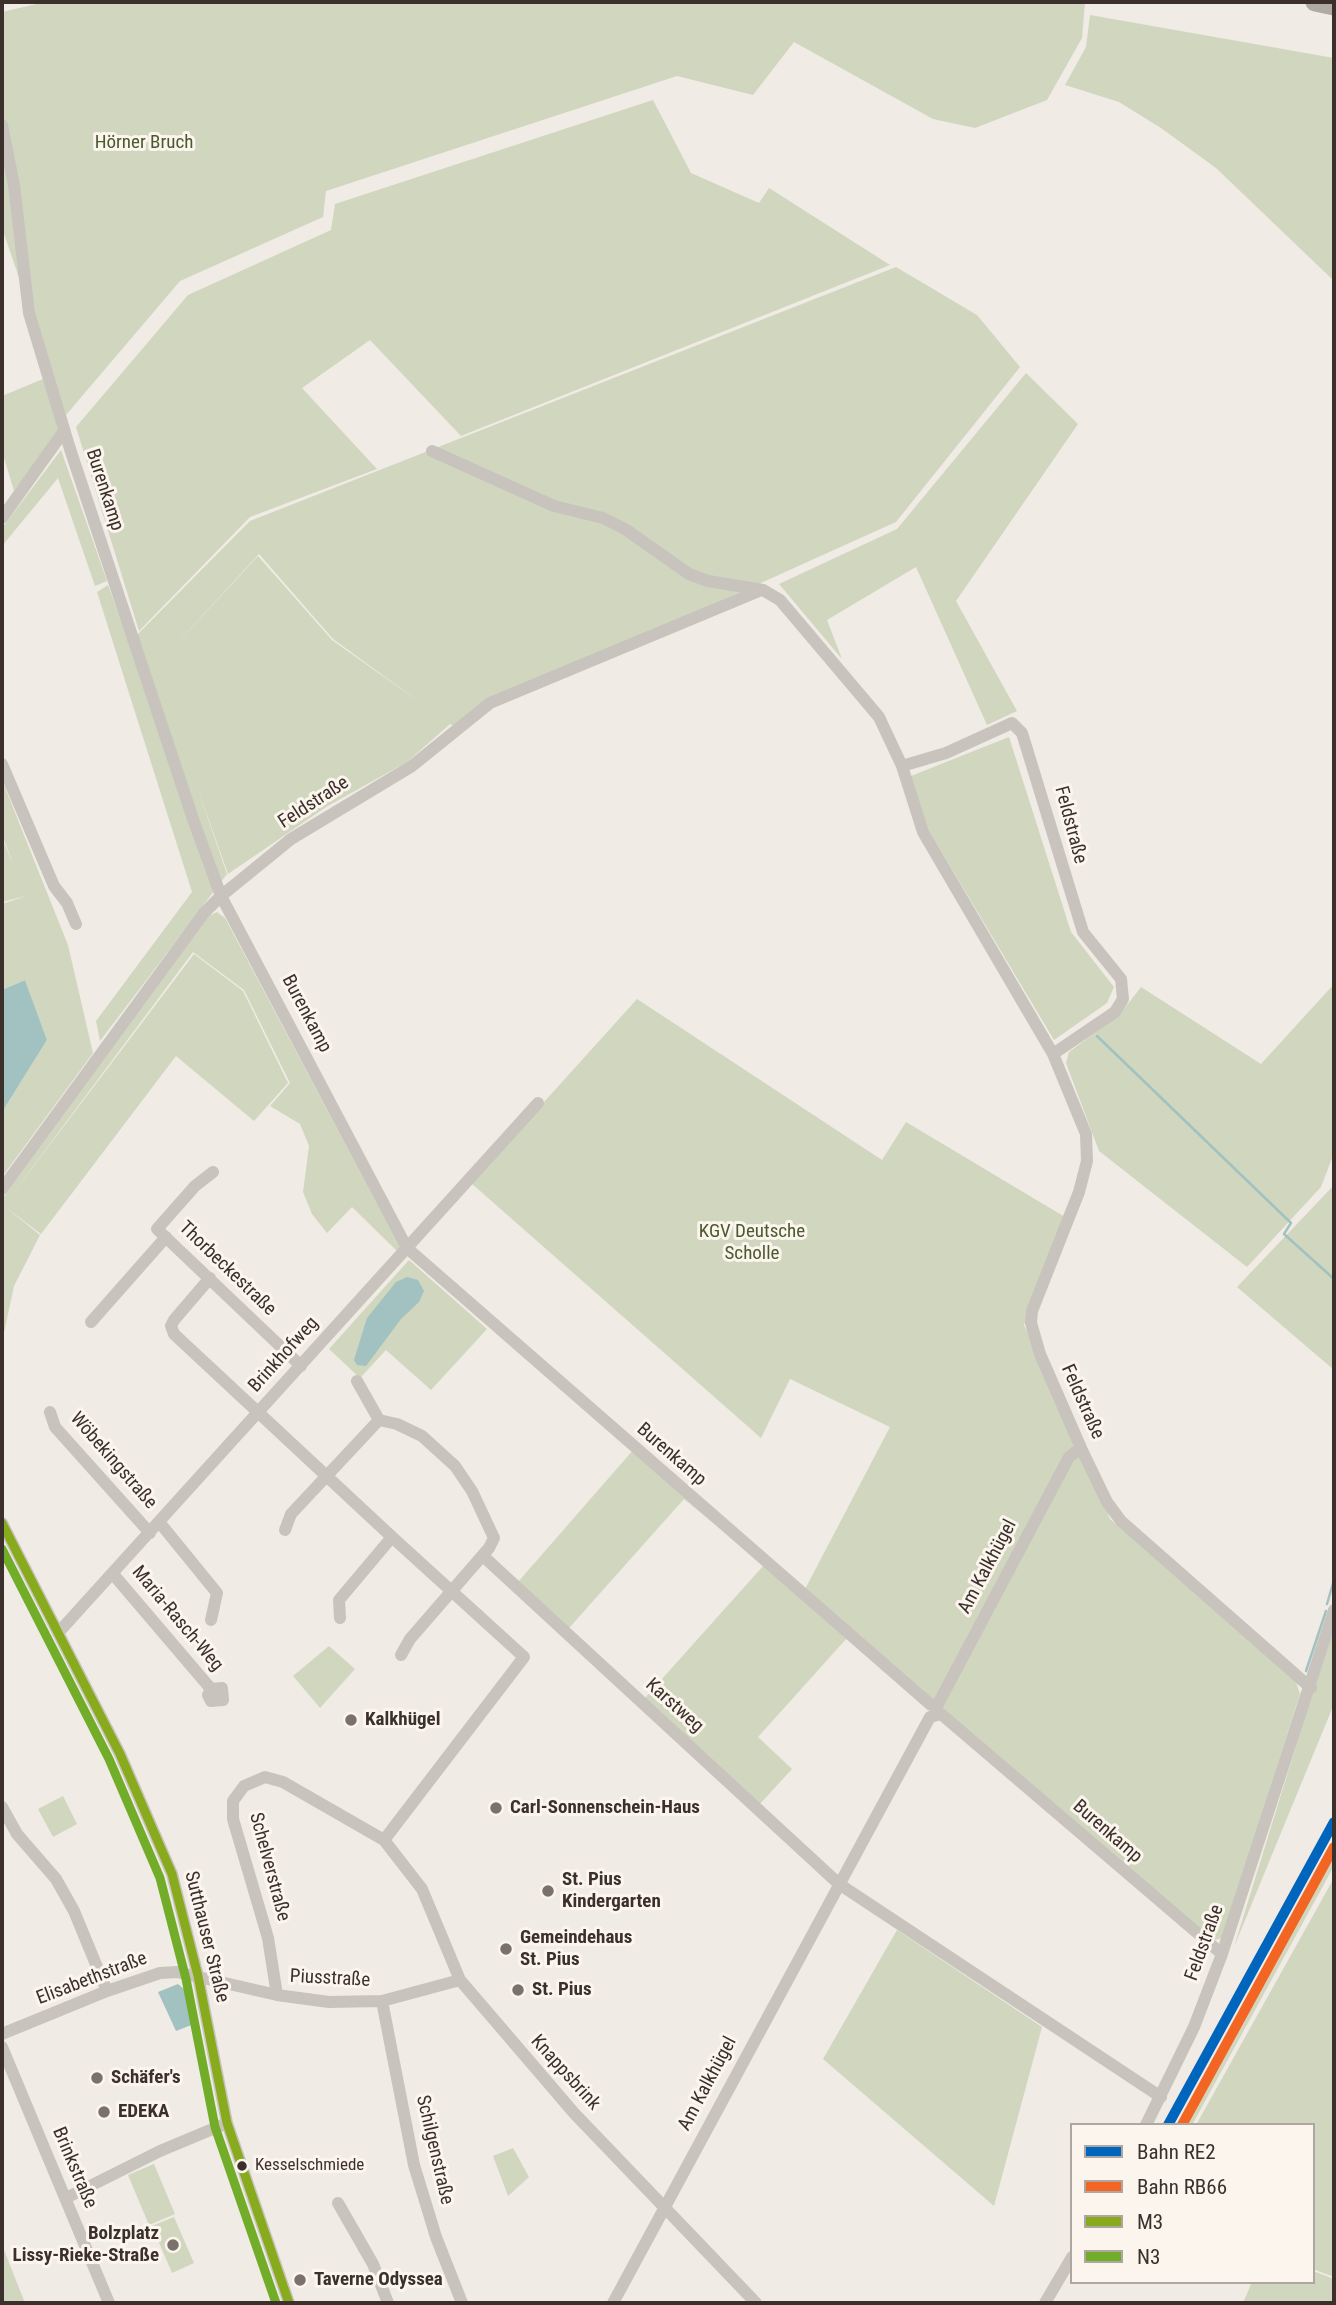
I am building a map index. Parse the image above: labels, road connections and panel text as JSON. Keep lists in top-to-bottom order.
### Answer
{
  "streets": {
    "street": [
      "Burenkamp",
      "Feldstraße",
      "Thorbeckestraße",
      "Brinkhofweg",
      "Wöbekingstraße",
      "Am Kalkhügel",
      "Maria-Rasch-Weg",
      "Karstweg",
      "Schelverstraße",
      "Sutthauser Straße",
      "Elisabethstraße",
      "Piusstraße",
      "Knappsbrink",
      "Schilgenstraße",
      "Brinkstraße"
    ]
  },
  "crossings": [
    ["Burenkamp", "Feldstraße"],
    ["Burenkamp", "Brinkhofweg"],
    ["Burenkamp", "Am Kalkhügel"],
    ["Feldstraße", "Am Kalkhügel"],
    ["Thorbeckestraße", "Brinkhofweg"],
    ["Brinkhofweg", "Wöbekingstraße"],
    ["Brinkhofweg", "Maria-Rasch-Weg"],
    ["Brinkhofweg", "Sutthauser Straße"],
    ["Am Kalkhügel", "Karstweg"],
    ["Am Kalkhügel", "Knappsbrink"],
    ["Schelverstraße", "Piusstraße"],
    ["Schelverstraße", "Knappsbrink"],
    ["Sutthauser Straße", "Elisabethstraße"],
    ["Sutthauser Straße", "Piusstraße"],
    ["Elisabethstraße", "Piusstraße"],
    ["Piusstraße", "Knappsbrink"],
    ["Piusstraße", "Schilgenstraße"]
  ],
  "parks": ["Hörner Bruch", "KGV Deutsche Scholle"],
  "places": [
    "Kalkhügel",
    "Carl-Sonnenschein-Haus",
    "St. Pius Kindergarten",
    "Gemeindehaus St. Pius",
    "St. Pius",
    "Schäfer's",
    "EDEKA",
    "Kesselschmiede",
    "Bolzplatz Lissy-Rieke-Straße",
    "Taverne Odyssea"
  ],
  "lines": [
    "transit line M3",
    "transit line N3",
    "rail line RE2",
    "rail line RB66"
  ],
  "legend": [
    "Bahn RE2",
    "Bahn RB66",
    "M3",
    "N3"
  ]
}
